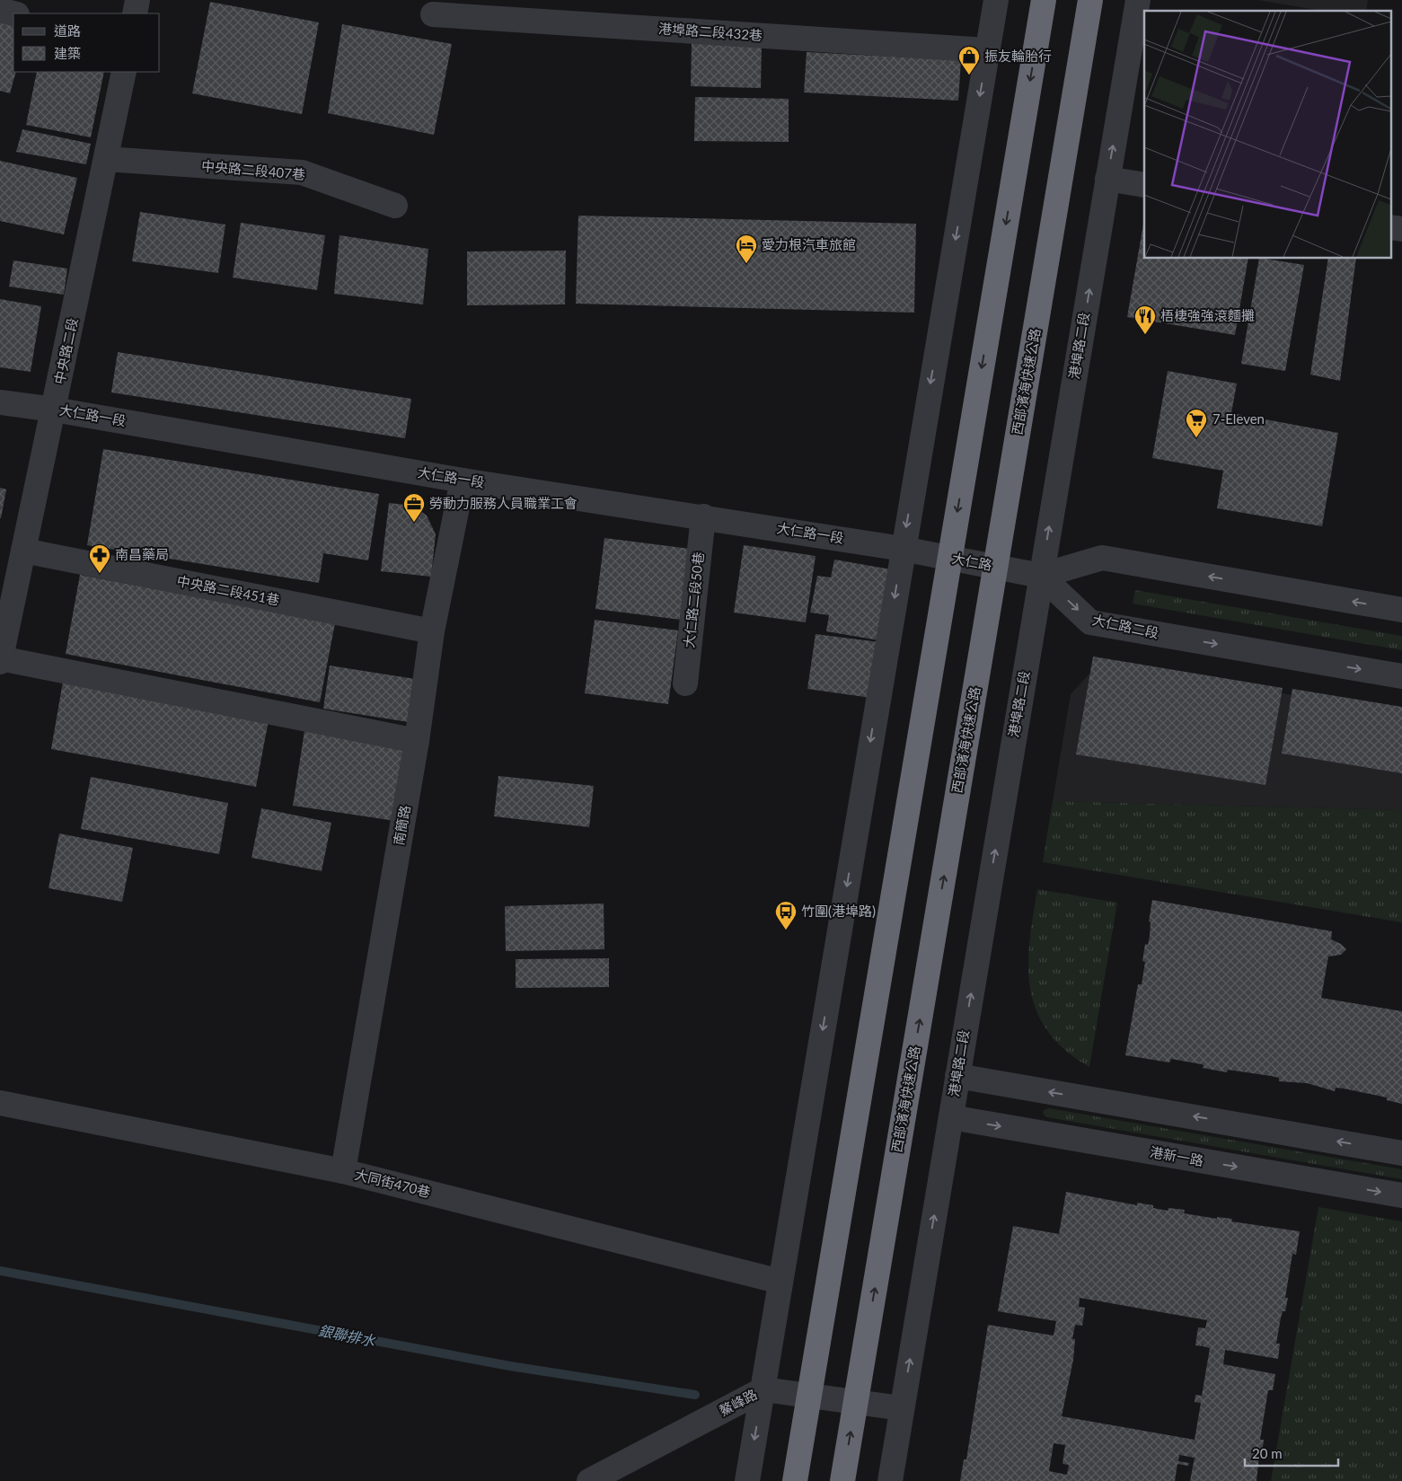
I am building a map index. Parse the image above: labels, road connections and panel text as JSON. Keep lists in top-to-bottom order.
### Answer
{
  "streets": {
    "highway": ["西部濱海快速公路"],
    "street": [
      "港埠路二段432巷",
      "中央路二段407巷",
      "港埠路二段",
      "中央路二段",
      "大仁路一段",
      "大仁路",
      "中央路二段451巷",
      "大仁路二段50巷",
      "大仁路二段",
      "南簡路",
      "港新一路",
      "大同街470巷",
      "鰲峰路"
    ]
  },
  "crossings": [
    ["中央路二段407巷", "中央路二段"],
    ["港埠路二段", "大仁路"],
    ["港埠路二段", "大仁路二段"],
    ["港埠路二段", "港新一路"],
    ["港埠路二段", "鰲峰路"],
    ["中央路二段", "大仁路一段"],
    ["中央路二段", "中央路二段451巷"],
    ["大仁路一段", "大仁路"],
    ["大仁路一段", "大仁路二段50巷"],
    ["大仁路一段", "南簡路"],
    ["大仁路", "大仁路二段"],
    ["中央路二段451巷", "南簡路"],
    ["南簡路", "大同街470巷"]
  ],
  "water": ["銀聯排水"],
  "places": {
    "shop": ["振友輪胎行"],
    "hotel": ["愛力根汽車旅館"],
    "restaurant": ["梧棲強強滾麵攤"],
    "supermarket": ["7-Eleven"],
    "office": ["勞動力服務人員職業工會"],
    "pharmacy": ["南昌藥局"],
    "bus stop": ["竹圍(港埠路)"]
  },
  "legend": ["道路", "建築"],
  "scale_bar": "20 m"
}
